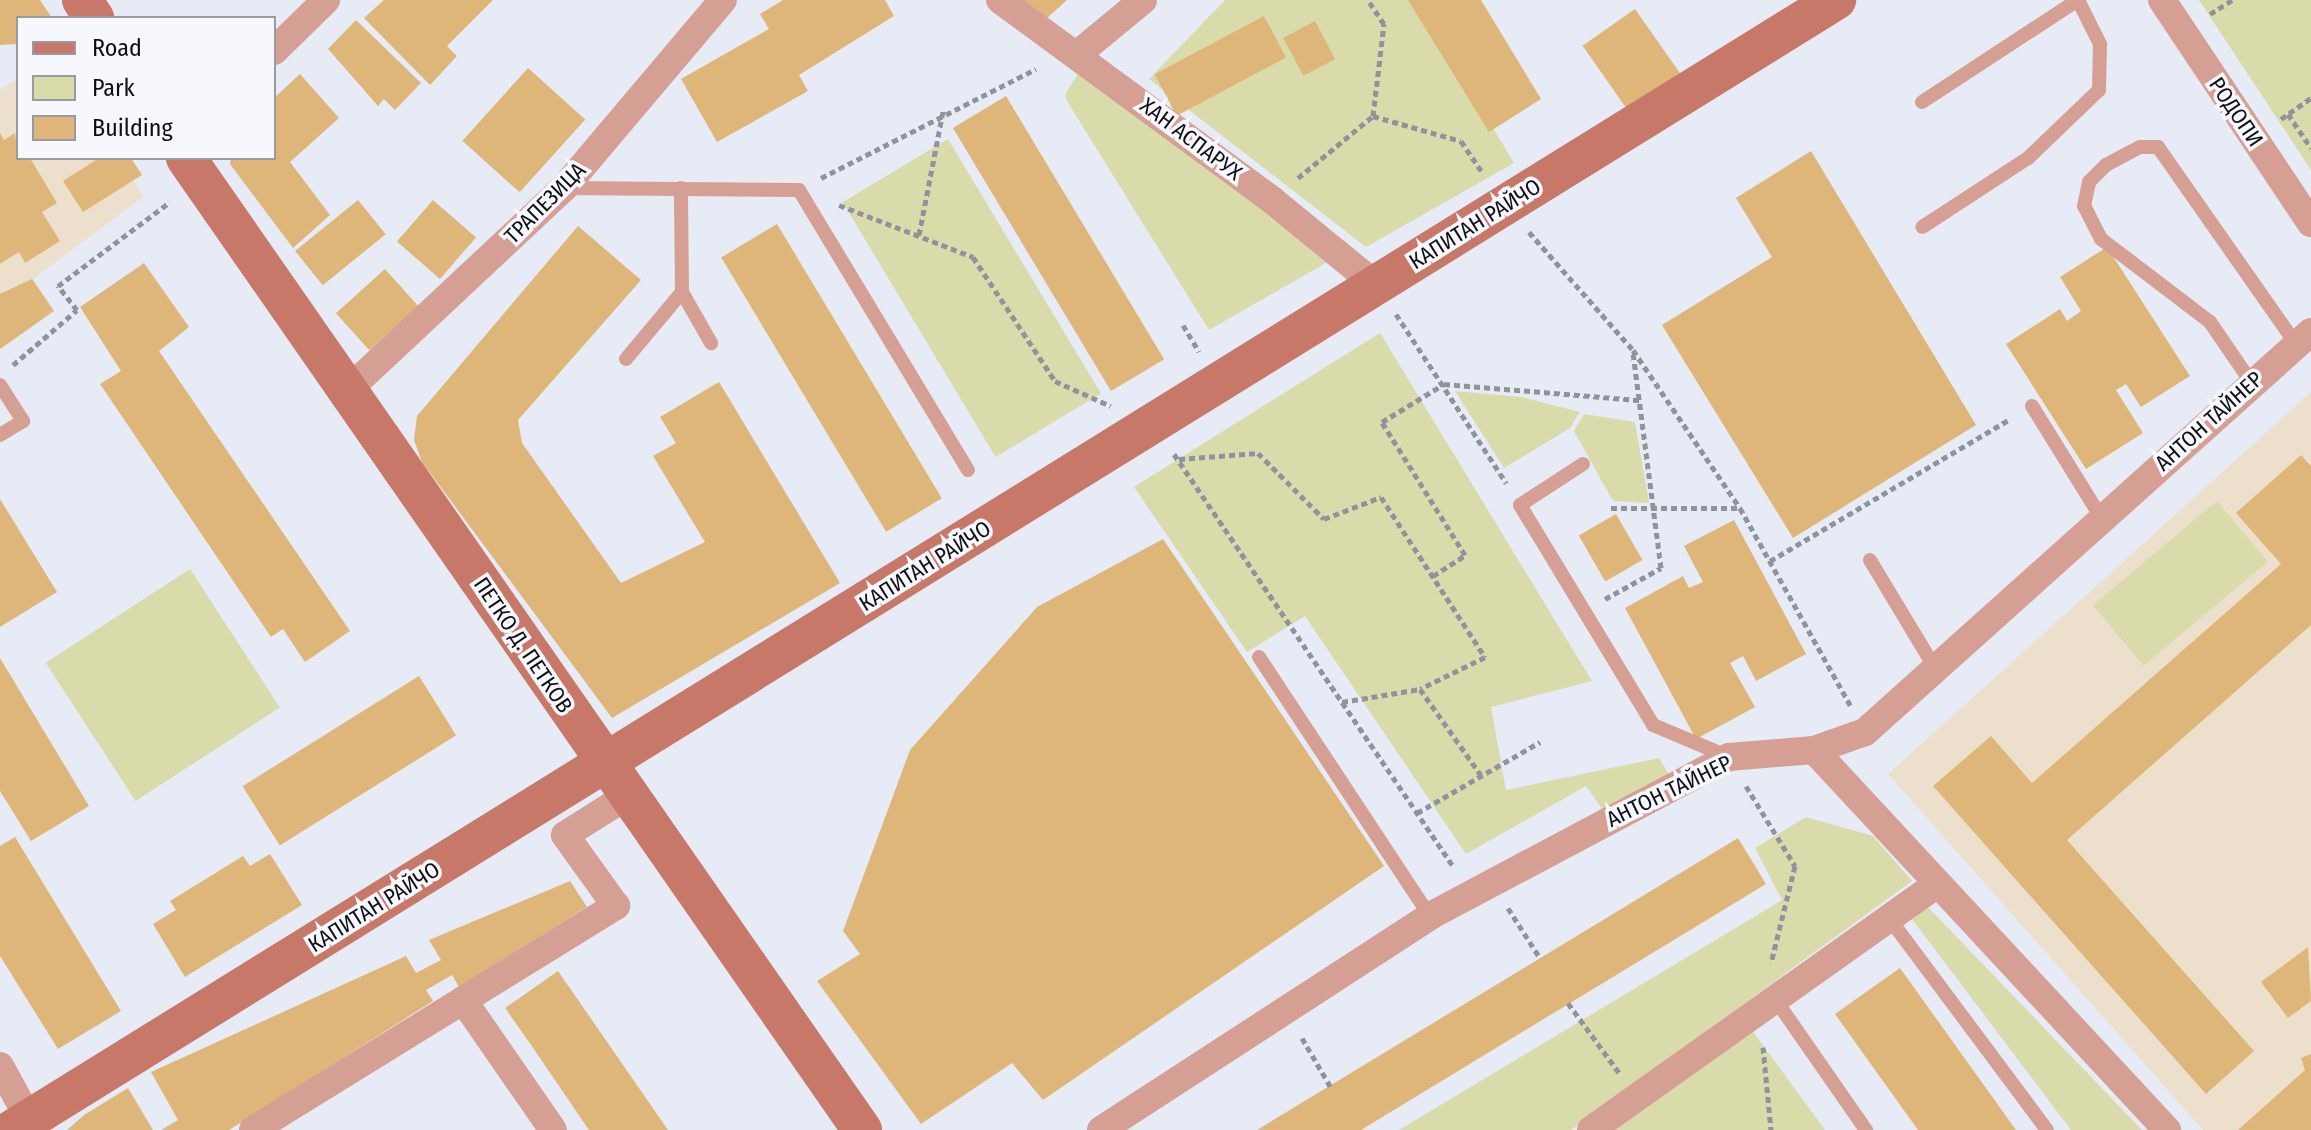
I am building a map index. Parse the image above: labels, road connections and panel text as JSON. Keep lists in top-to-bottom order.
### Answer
{
  "streets": {
    "street": [
      "РОДОПИ",
      "ХАН АСПАРУХ",
      "ТРАПЕЗИЦА",
      "КАПИТАН РАЙЧО",
      "АНТОН ТАЙНЕР",
      "ПЕТКО Д. ПЕТКОВ"
    ]
  },
  "crossings": [
    ["ХАН АСПАРУХ", "КАПИТАН РАЙЧО"],
    ["ТРАПЕЗИЦА", "ПЕТКО Д. ПЕТКОВ"],
    ["КАПИТАН РАЙЧО", "ПЕТКО Д. ПЕТКОВ"]
  ],
  "legend": ["Road", "Park", "Building"]
}
